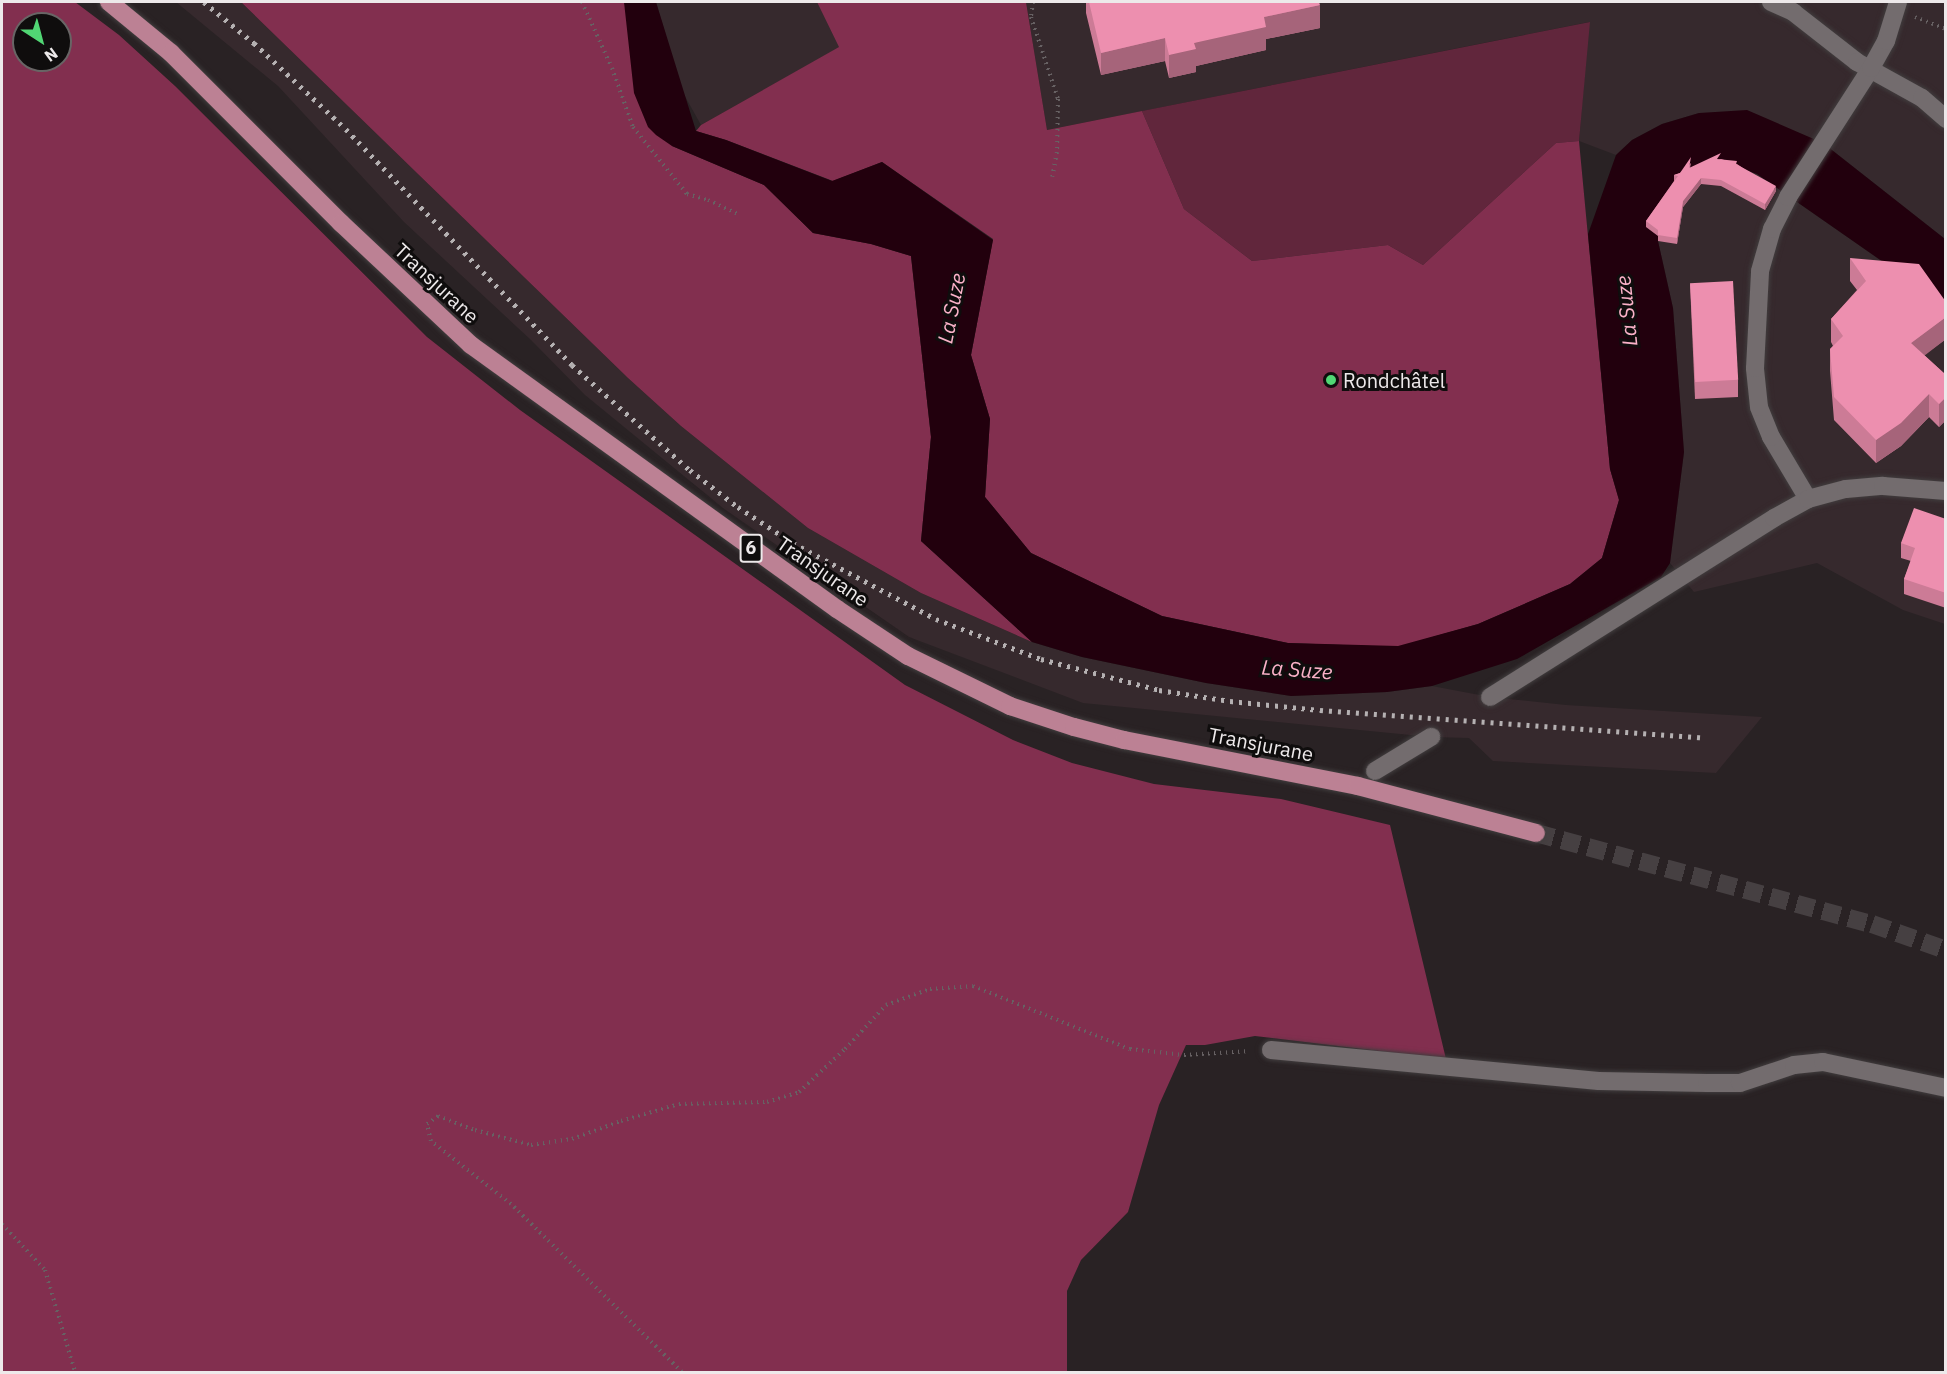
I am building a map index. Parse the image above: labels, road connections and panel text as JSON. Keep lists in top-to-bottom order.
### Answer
{
  "streets": {
    "main road": ["Transjurane", "6"]
  },
  "water": ["La Suze"],
  "places": ["Rondchâtel"],
  "north": "bottom right"
}
